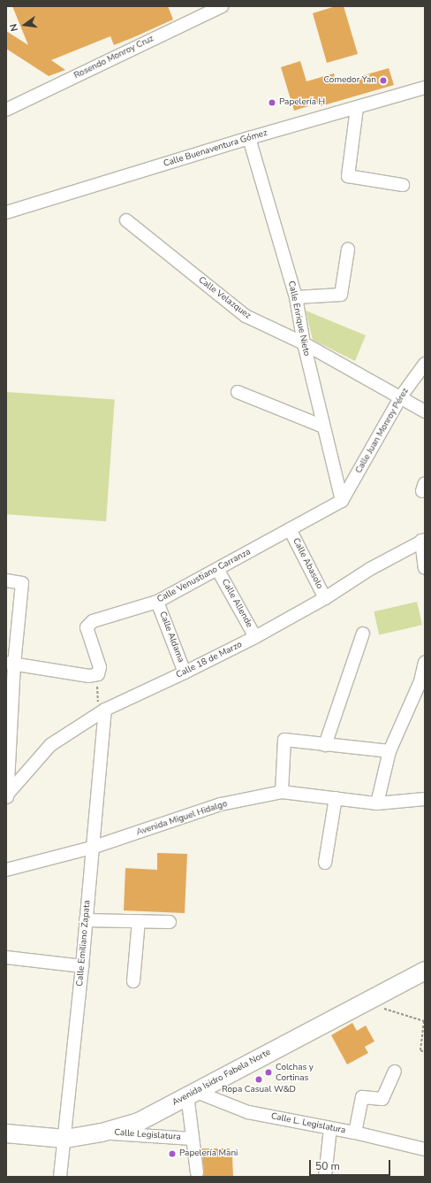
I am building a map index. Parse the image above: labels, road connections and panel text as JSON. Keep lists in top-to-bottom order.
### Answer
{
  "streets": {
    "main road": ["Avenida Isidro Fabela Norte"],
    "street": [
      "Rosendo Monroy Cruz",
      "Calle Buenaventura Gómez",
      "Calle Velazquez",
      "Calle Enrique Nieto",
      "Calle Juan Monroy Pérez",
      "Calle Abasolo",
      "Calle Venustiano Carranza",
      "Calle Allende",
      "Calle Aldama",
      "Calle 18 de Marzo",
      "Avenida Miguel Hidalgo",
      "Calle Emiliano Zapata",
      "Calle L. Legislatura",
      "Calle Legislatura"
    ]
  },
  "crossings": [
    ["Calle Buenaventura Gómez", "Calle Enrique Nieto"],
    ["Calle Velazquez", "Calle Enrique Nieto"],
    ["Calle Velazquez", "Calle Juan Monroy Pérez"],
    ["Calle Enrique Nieto", "Calle Juan Monroy Pérez"],
    ["Calle Enrique Nieto", "Calle Venustiano Carranza"],
    ["Calle Juan Monroy Pérez", "Calle Venustiano Carranza"],
    ["Calle Abasolo", "Calle Venustiano Carranza"],
    ["Calle Abasolo", "Calle 18 de Marzo"],
    ["Calle Venustiano Carranza", "Calle Allende"],
    ["Calle Venustiano Carranza", "Calle Aldama"],
    ["Calle Allende", "Calle 18 de Marzo"],
    ["Calle Aldama", "Calle 18 de Marzo"],
    ["Calle 18 de Marzo", "Calle Emiliano Zapata"],
    ["Avenida Miguel Hidalgo", "Calle Emiliano Zapata"],
    ["Calle Emiliano Zapata", "Avenida Isidro Fabela Norte"],
    ["Avenida Isidro Fabela Norte", "Calle L. Legislatura"],
    ["Avenida Isidro Fabela Norte", "Calle Legislatura"],
    ["Calle L. Legislatura", "Calle Legislatura"]
  ],
  "places": [
    "Comedor Yan",
    "Papelería H",
    "Colchas y Cortinas",
    "Ropa Casual W&D",
    "Papelería Mani"
  ],
  "scale_bar": "50 m",
  "north": "left"
}
